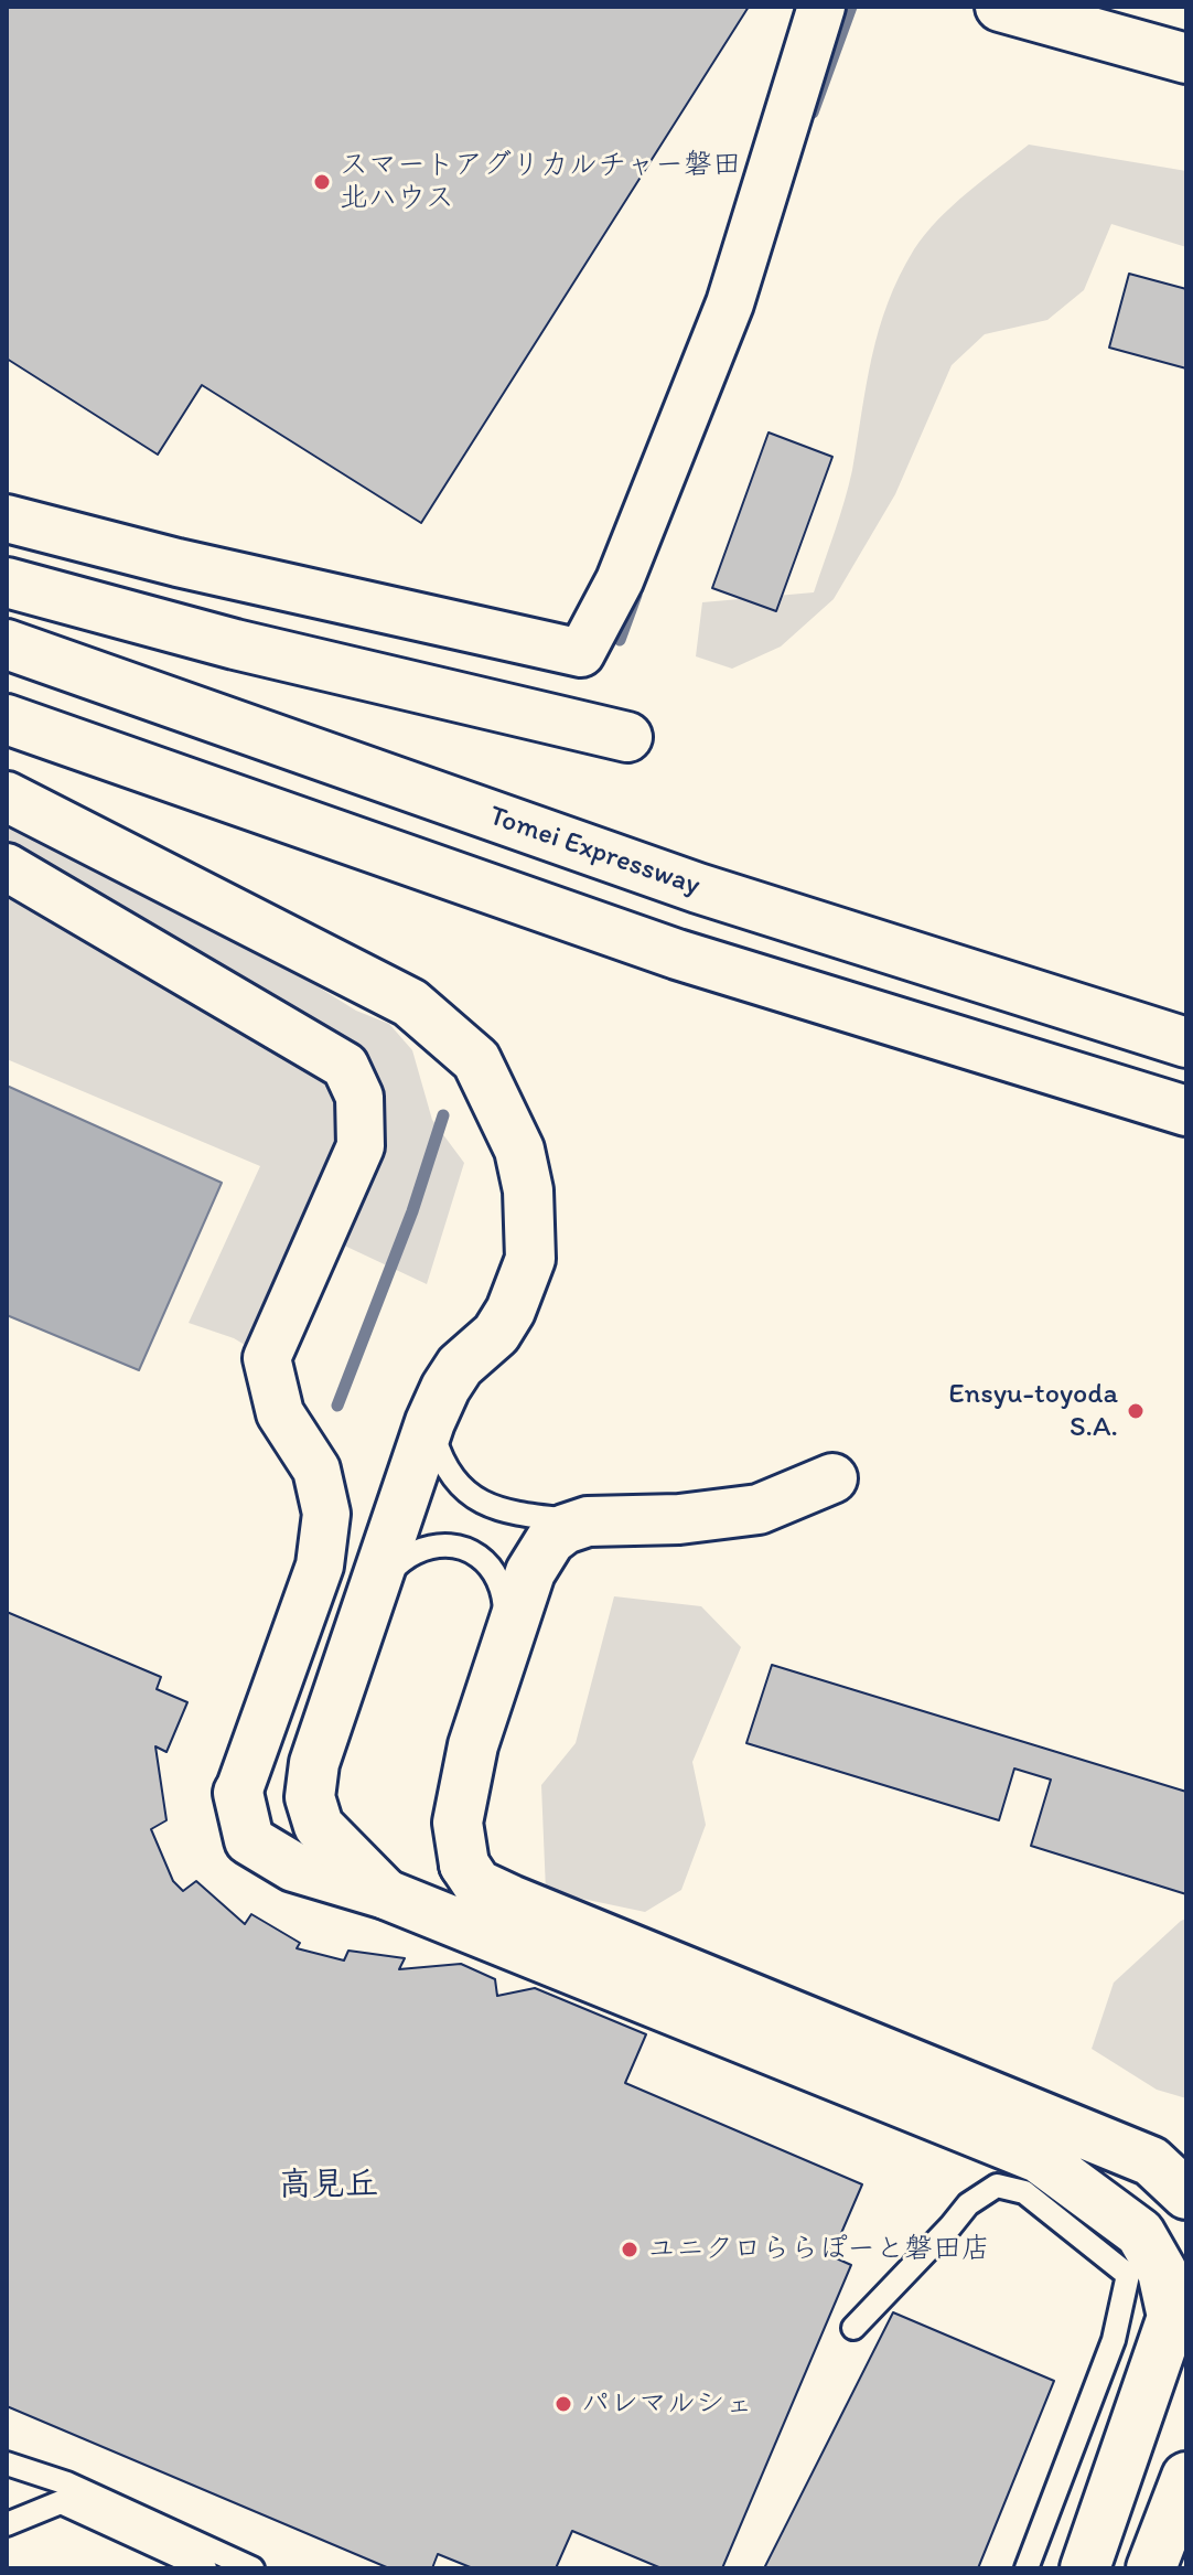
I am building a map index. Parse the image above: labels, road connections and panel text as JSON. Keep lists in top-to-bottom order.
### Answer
{
  "streets": {
    "main road": ["Tomei Expressway"]
  },
  "districts": ["高見丘"],
  "places": [
    "スマートアグリカルチャー磐田 北ハウス",
    "Ensyu-toyoda S.A.",
    "ユニクロららぽーと磐田店",
    "パレマルシェ"
  ]
}
